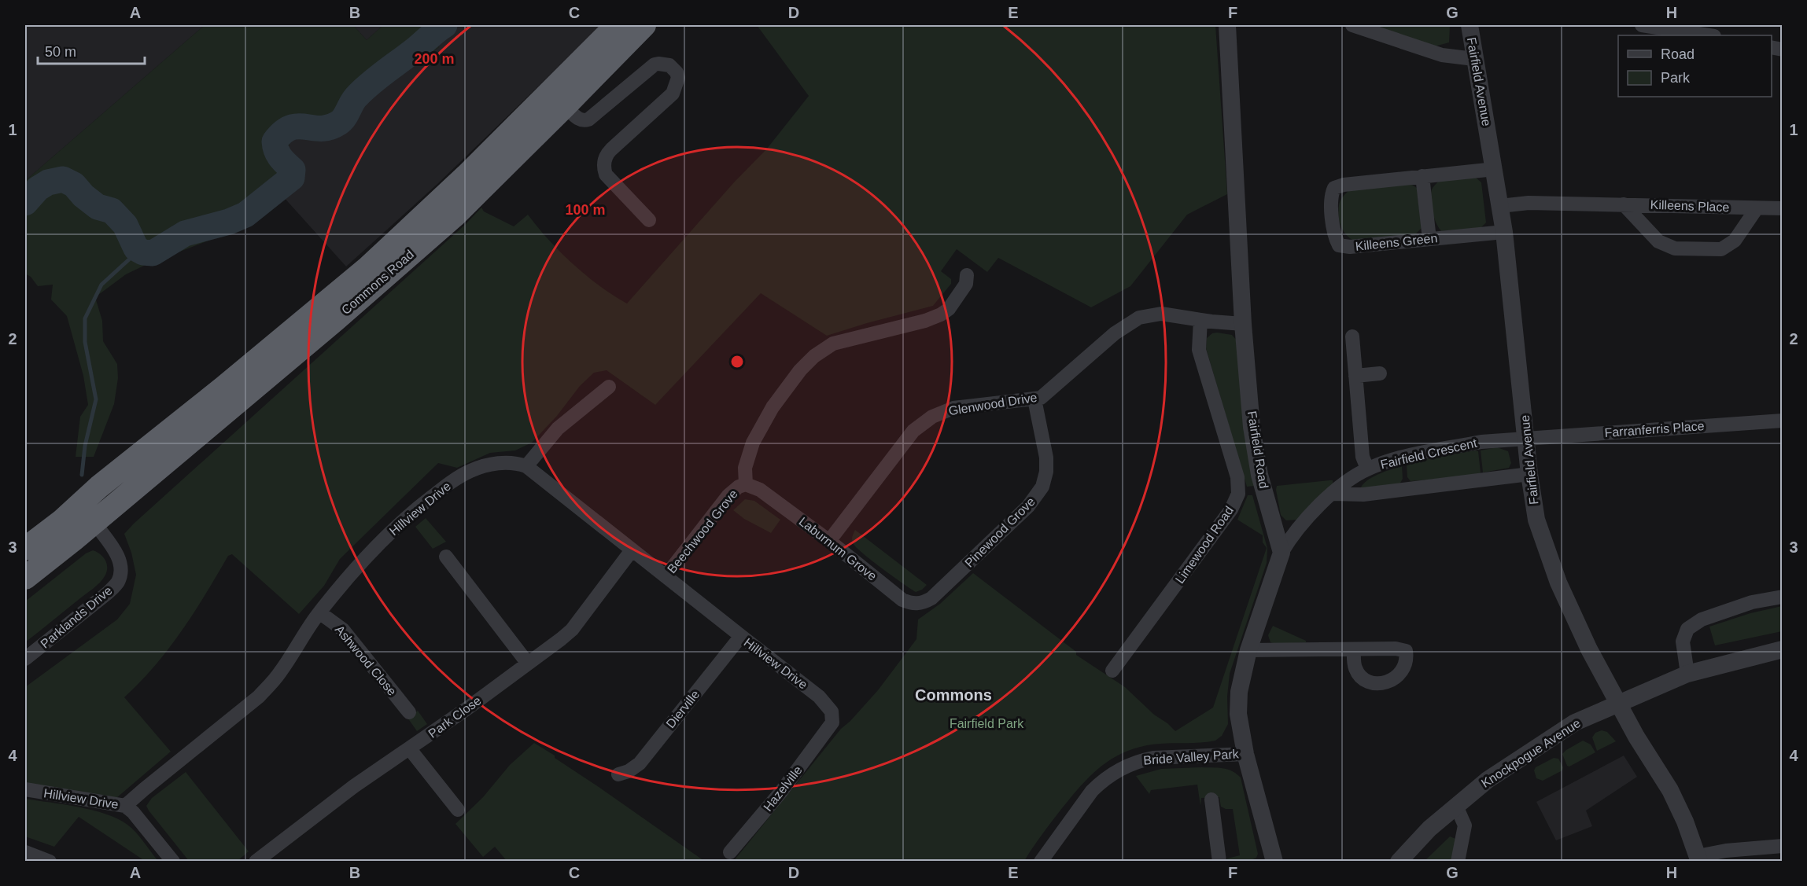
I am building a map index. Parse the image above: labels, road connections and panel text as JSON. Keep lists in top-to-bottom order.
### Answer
{
  "streets": {
    "highway": ["Commons Road"],
    "street": [
      "Fairfield Avenue",
      "Killeens Place",
      "Killeens Green",
      "Glenwood Drive",
      "Farranferris Place",
      "Fairfield Road",
      "Fairfield Crescent",
      "Hillview Drive",
      "Beechwood Grove",
      "Pinewood Grove",
      "Limewood Road",
      "Laburnum Grove",
      "Parklands Drive",
      "Ashwood Close",
      "Dierville",
      "Park Close",
      "Knockpogue Avenue",
      "Bride Valley Park",
      "Hazelville"
    ]
  },
  "crossings": [
    ["Fairfield Avenue", "Killeens Place"],
    ["Fairfield Avenue", "Killeens Green"],
    ["Fairfield Avenue", "Farranferris Place"],
    ["Fairfield Avenue", "Fairfield Crescent"],
    ["Fairfield Avenue", "Knockpogue Avenue"],
    ["Commons Road", "Parklands Drive"],
    ["Glenwood Drive", "Fairfield Road"],
    ["Glenwood Drive", "Pinewood Grove"],
    ["Glenwood Drive", "Limewood Road"],
    ["Glenwood Drive", "Laburnum Grove"],
    ["Farranferris Place", "Fairfield Crescent"],
    ["Fairfield Road", "Fairfield Crescent"],
    ["Hillview Drive", "Beechwood Grove"],
    ["Hillview Drive", "Ashwood Close"],
    ["Hillview Drive", "Dierville"],
    ["Hillview Drive", "Park Close"],
    ["Hillview Drive", "Hazelville"],
    ["Beechwood Grove", "Laburnum Grove"],
    ["Pinewood Grove", "Laburnum Grove"]
  ],
  "districts": ["Commons"],
  "parks": ["Fairfield Park"],
  "legend": ["Road", "Park"],
  "scale_bar": "50 m",
  "grid": {
    "columns": [
      "A",
      "B",
      "C",
      "D",
      "E",
      "F",
      "G",
      "H"
    ],
    "rows": [
      "1",
      "2",
      "3",
      "4"
    ]
  },
  "rings": ["200 m", "100 m"]
}
